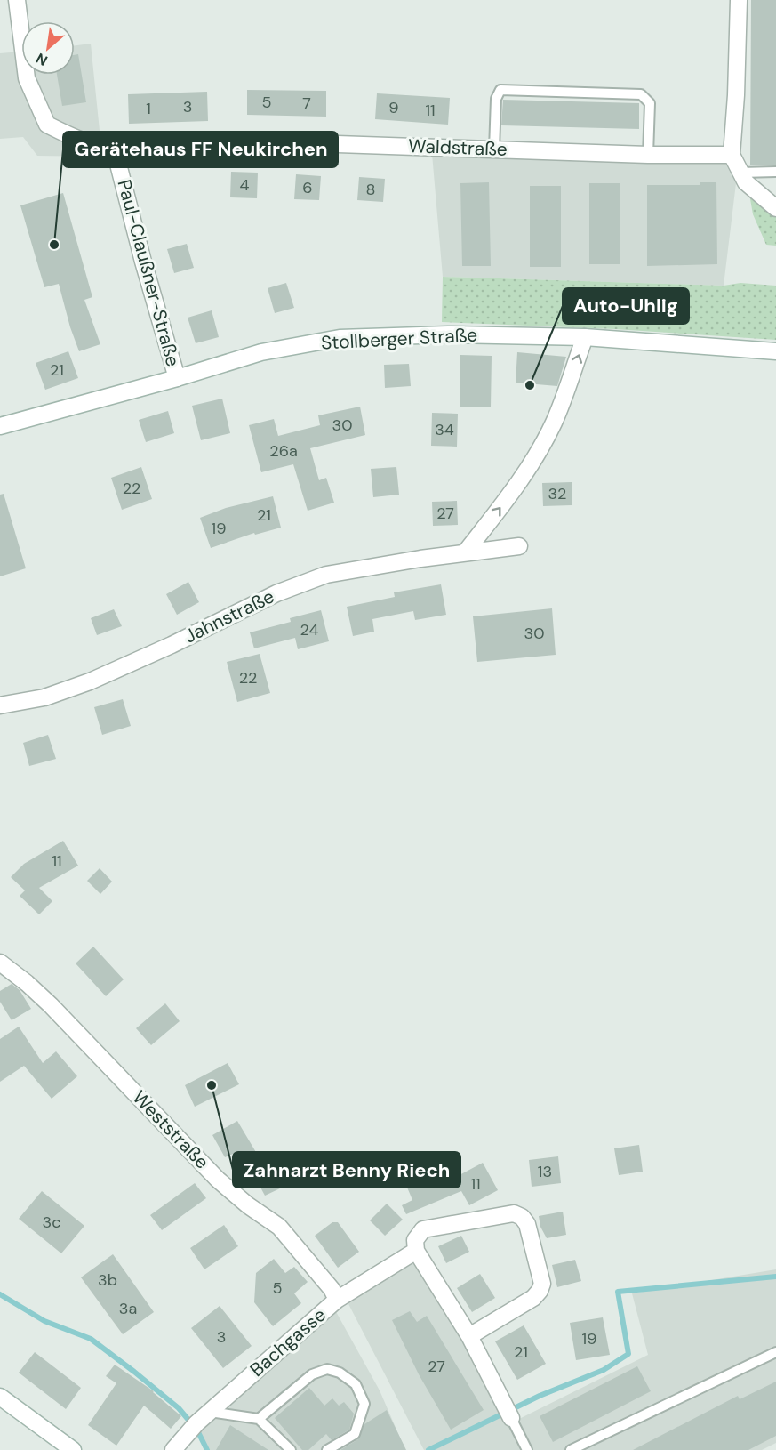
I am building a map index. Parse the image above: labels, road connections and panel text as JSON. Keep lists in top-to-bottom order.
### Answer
{
  "streets": {
    "street": [
      "Waldstraße",
      "Paul-Claußner-Straße",
      "Stollberger Straße",
      "Jahnstraße",
      "Weststraße",
      "Bachgasse"
    ]
  },
  "crossings": [
    ["Waldstraße", "Paul-Claußner-Straße"],
    ["Paul-Claußner-Straße", "Stollberger Straße"],
    ["Weststraße", "Bachgasse"]
  ],
  "places": ["Gerätehaus FF Neukirchen", "Auto-Uhlig", "Zahnarzt Benny Riech"],
  "house_numbers": [
    "5",
    "7",
    "3",
    "9",
    "1",
    "11",
    "4",
    "6",
    "8",
    "21",
    "30",
    "34",
    "26a",
    "22",
    "32",
    "27",
    "21",
    "19",
    "24",
    "30",
    "22",
    "11",
    "13",
    "11",
    "3c",
    "3b",
    "5",
    "3a",
    "3",
    "19",
    "21",
    "27"
  ],
  "north": "bottom left"
}
